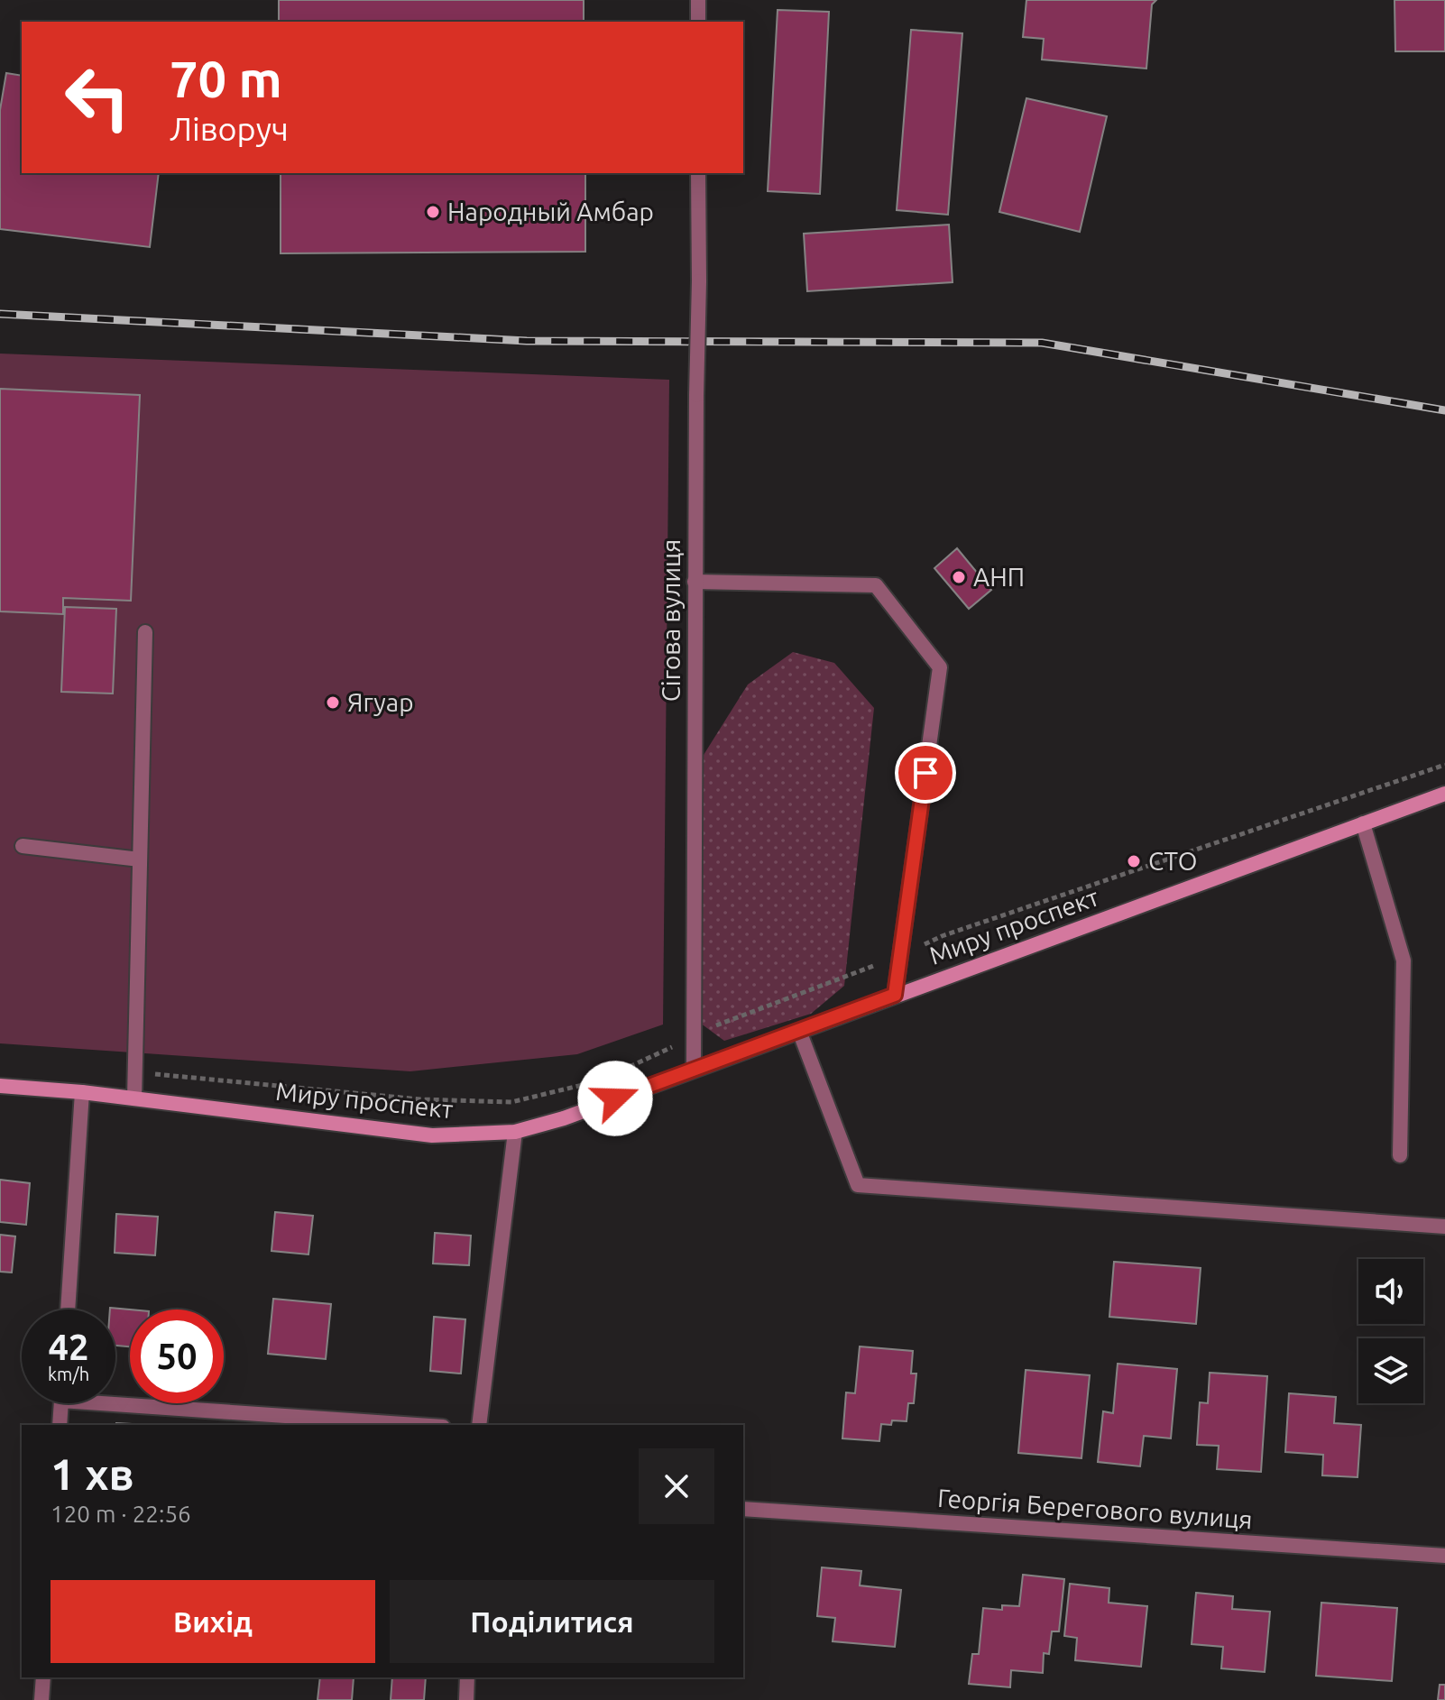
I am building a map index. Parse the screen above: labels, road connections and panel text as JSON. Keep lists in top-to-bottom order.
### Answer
{
  "streets": {
    "main road": ["Миру проспект"],
    "street": ["Сігова вулиця", "Георгія Берегового вулиця"]
  },
  "crossings": [
    ["Сігова вулиця", "Миру проспект"]
  ],
  "places": [
    "Народный Амбар",
    "АНП",
    "Ягуар",
    "СТО"
  ],
  "page": {
    "turn": ["70 m", "Ліворуч"],
    "speed": "42 km/h",
    "limit": "50",
    "heading": ["1 хв", "120 m · 22:56"],
    "buttons": ["Вихід", "Поділитися"]
  }
}
